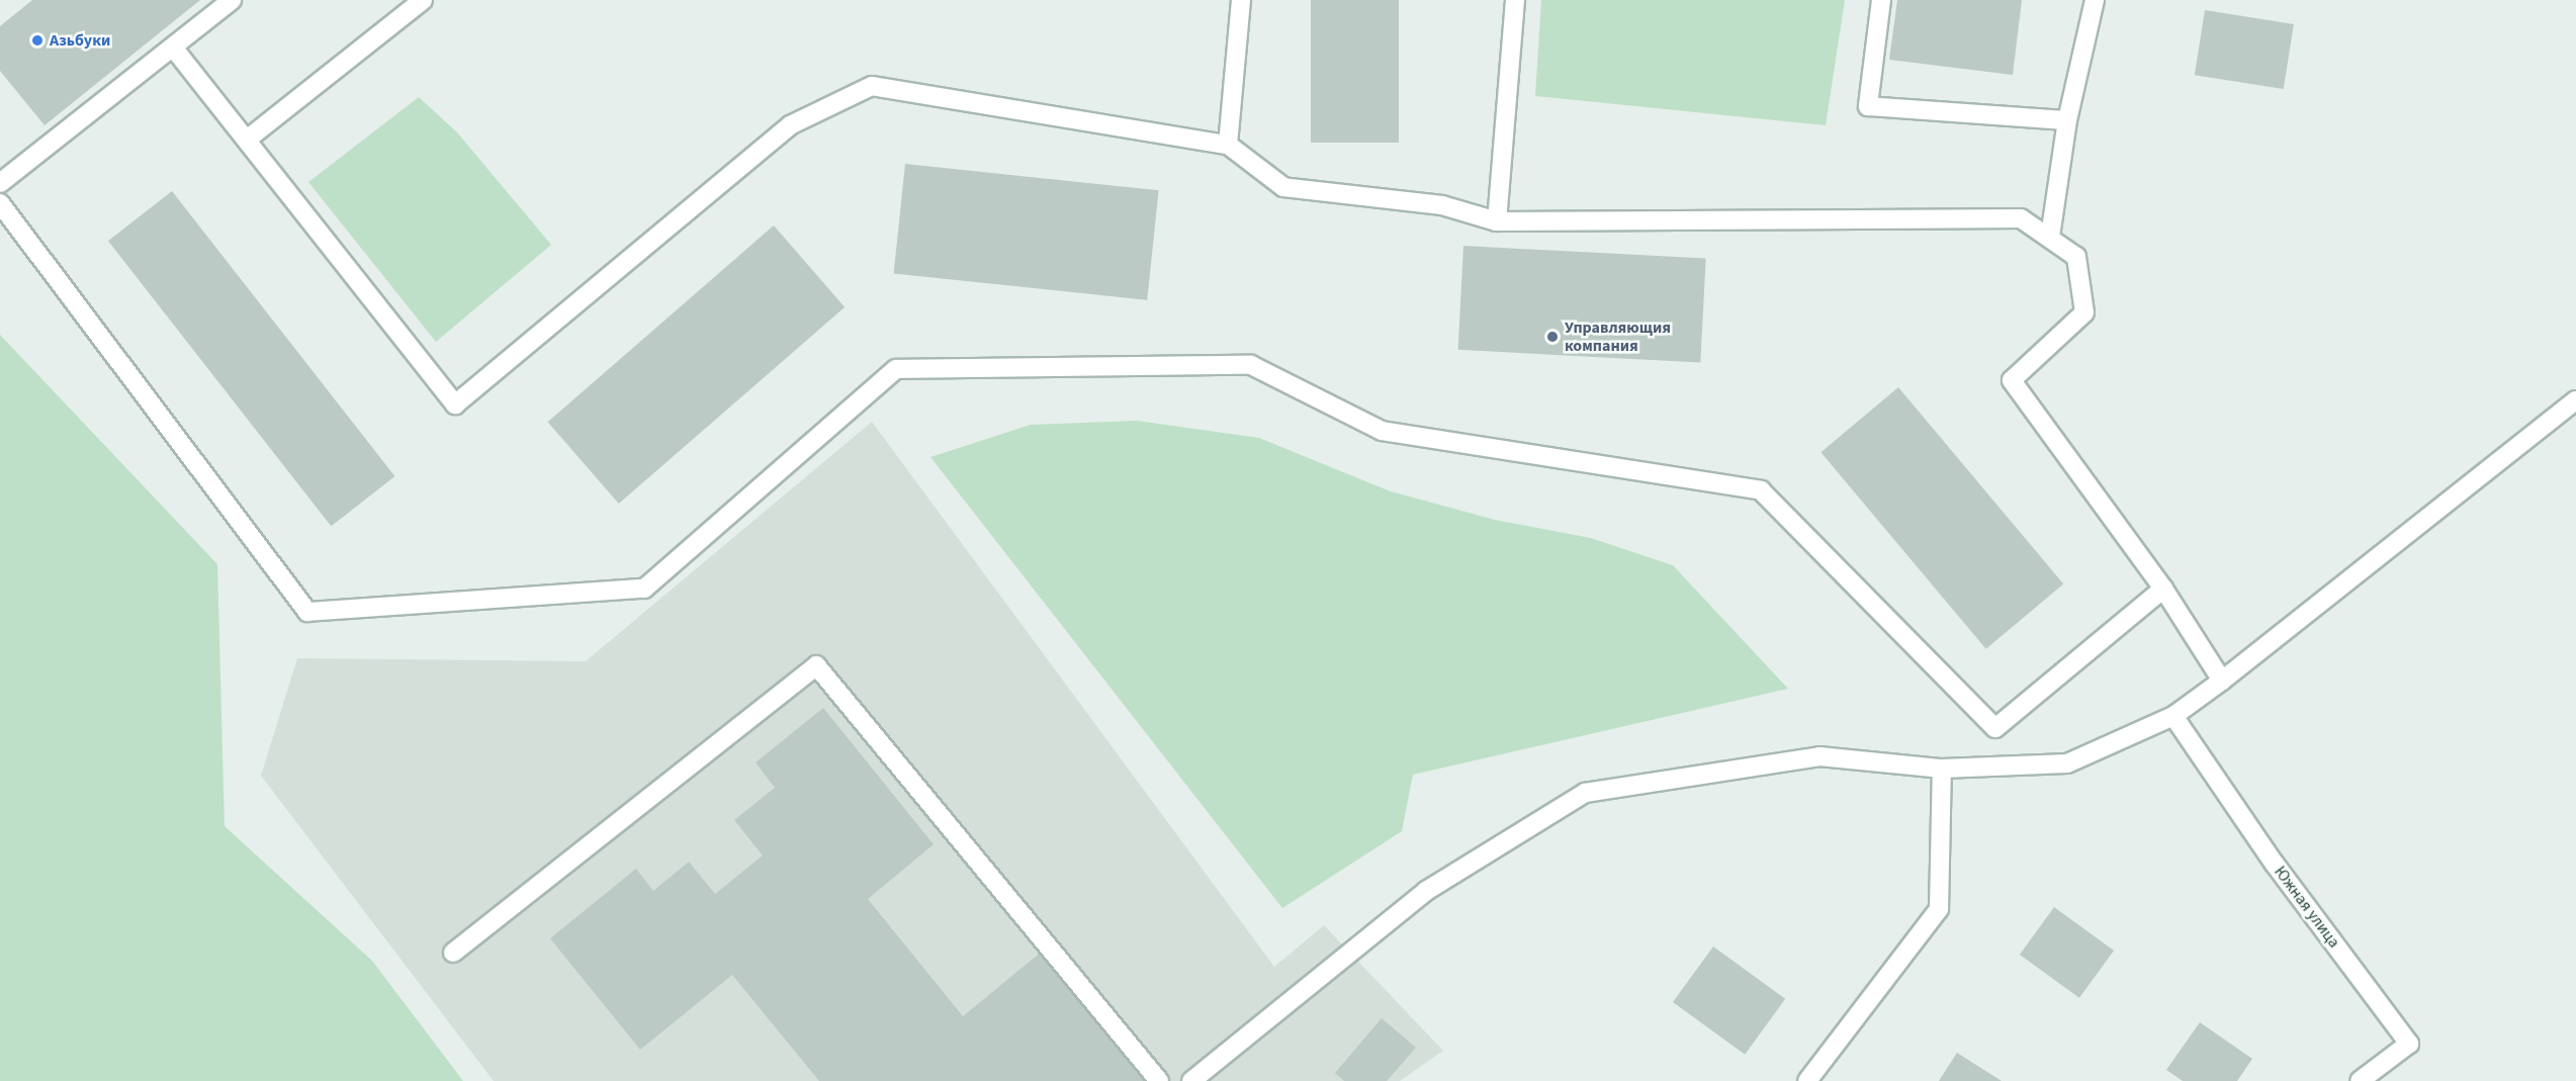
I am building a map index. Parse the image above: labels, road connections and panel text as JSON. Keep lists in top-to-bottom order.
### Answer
{
  "streets": {
    "street": ["Южная улица"]
  },
  "places": ["Азьбуки", "Управляющия компания"]
}
